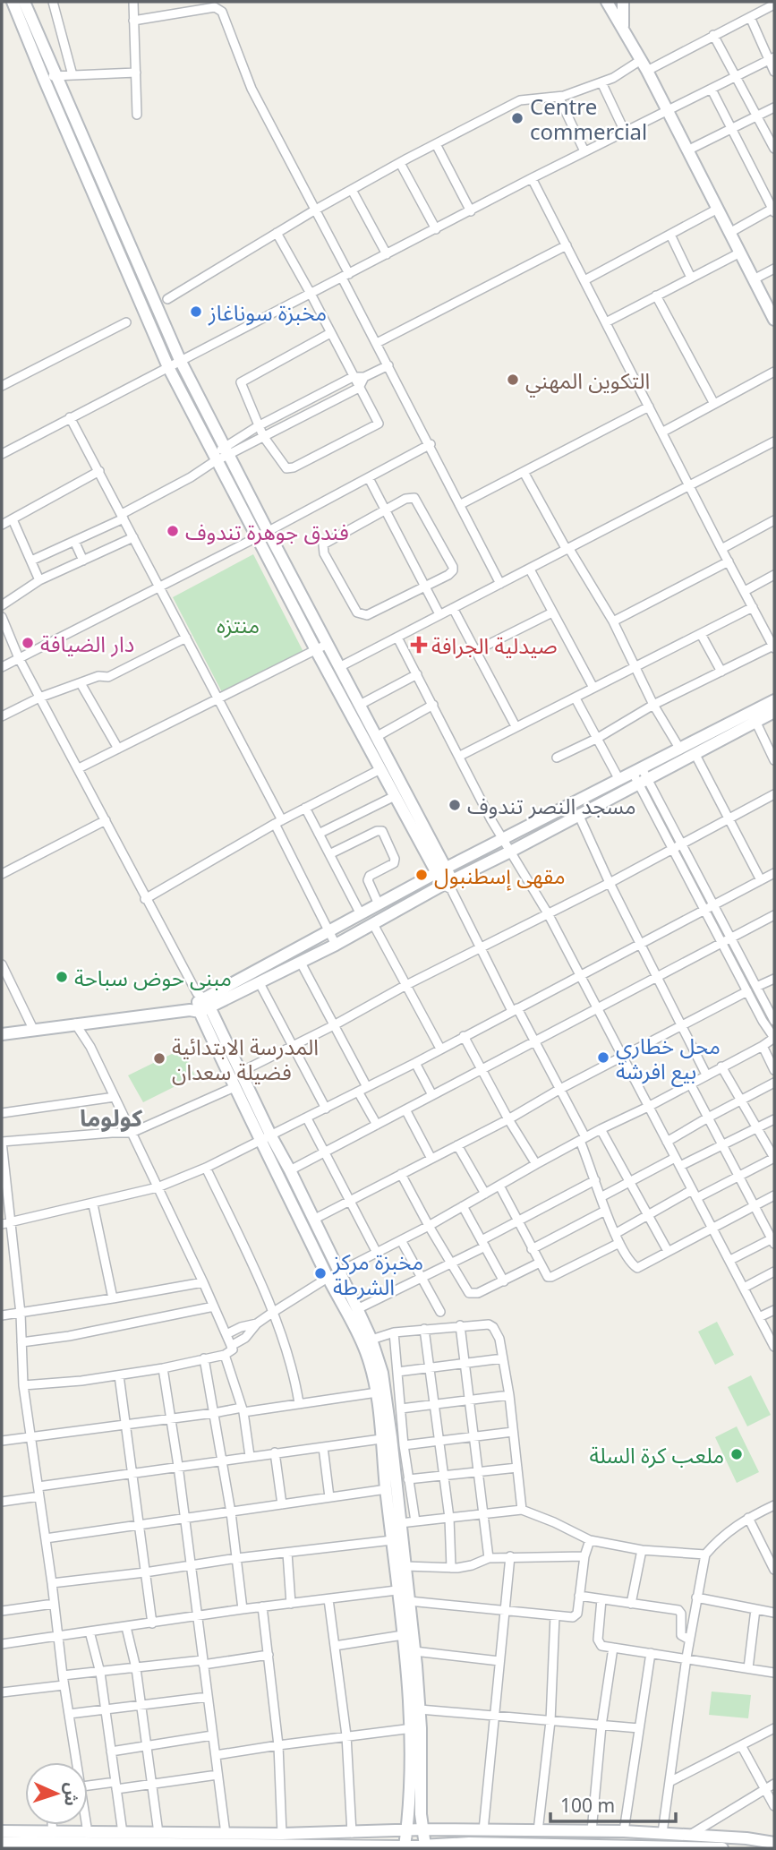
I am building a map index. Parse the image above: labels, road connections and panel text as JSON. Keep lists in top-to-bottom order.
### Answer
{
  "districts": ["كولوما"],
  "parks": ["منتزه"],
  "places": {
    "other": [
      "Centre commercial",
      "مخبزة سوناغاز",
      "التكوين المهني",
      "فندق جوهرة تندوف",
      "دار الضيافة",
      "مسجد النصر تندوف",
      "مقهى إسطنبول",
      "مبنى حوض سباحة",
      "محل خطاري بيع افرشة",
      "المدرسة الابتدائية فضيلة سعدان",
      "مخبزة مركز الشرطة",
      "ملعب كرة السلة"
    ],
    "health": ["صيدلية الجرافة"]
  },
  "scale_bar": "100 m",
  "north": "right"
}
